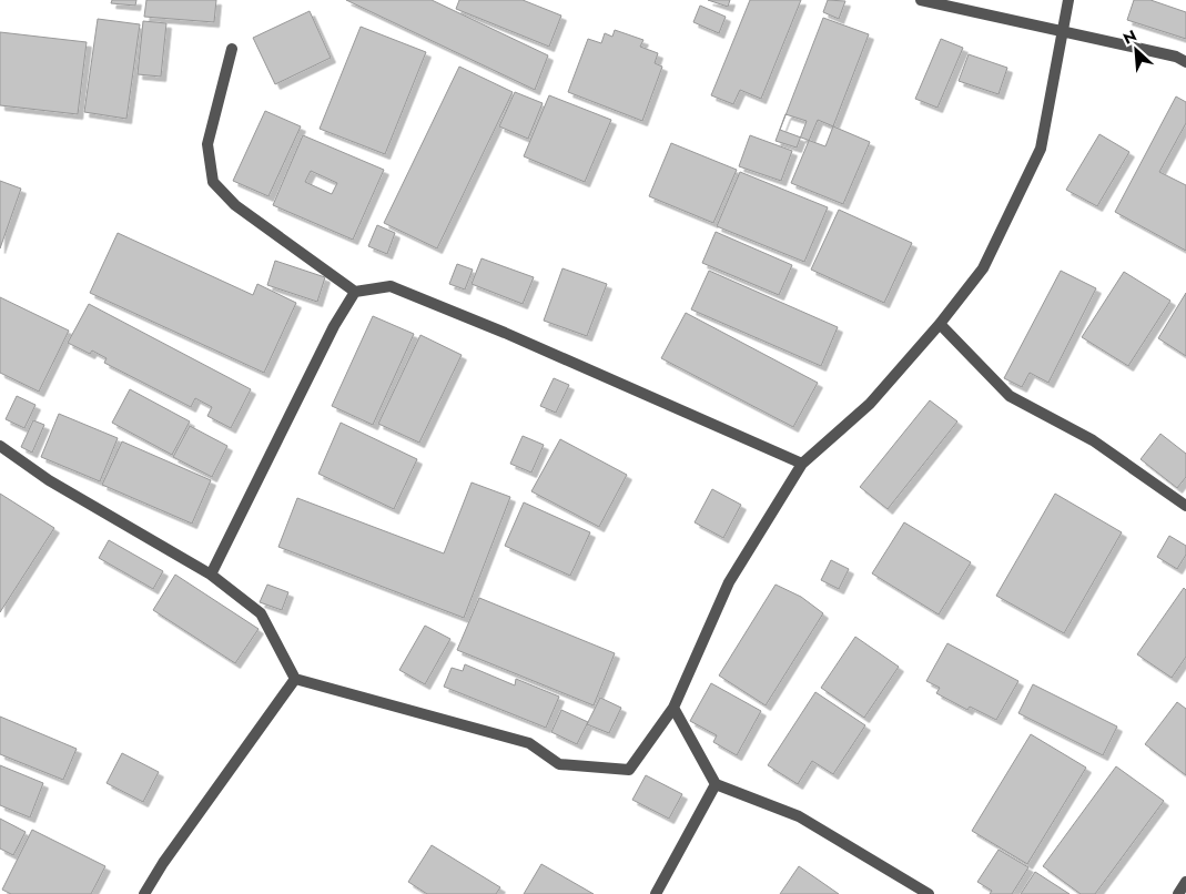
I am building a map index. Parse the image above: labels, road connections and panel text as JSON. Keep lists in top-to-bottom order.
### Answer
{
  "north": "top left"
}
